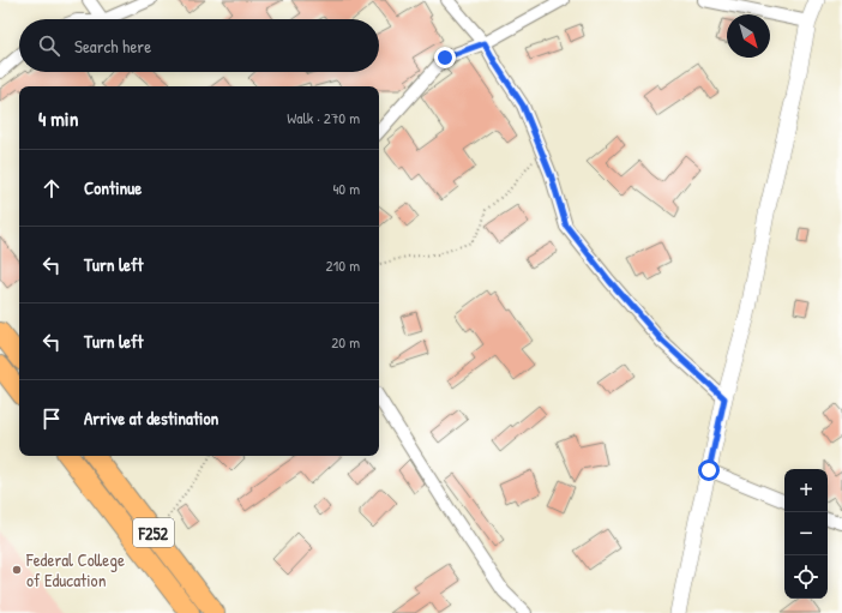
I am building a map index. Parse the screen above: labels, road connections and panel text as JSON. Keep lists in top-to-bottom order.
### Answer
{
  "streets": {
    "main road": ["F252"]
  },
  "places": ["Federal College of Education"],
  "north": "bottom right",
  "page": {
    "search": "Search here",
    "heading": ["4 min", "Walk · 270 m"],
    "list": [
      ["Continue", "40 m"],
      ["Turn left", "210 m"],
      ["Turn left", "20 m"],
      "Arrive at destination"
    ],
    "map_buttons": ["+", "−"]
  }
}
